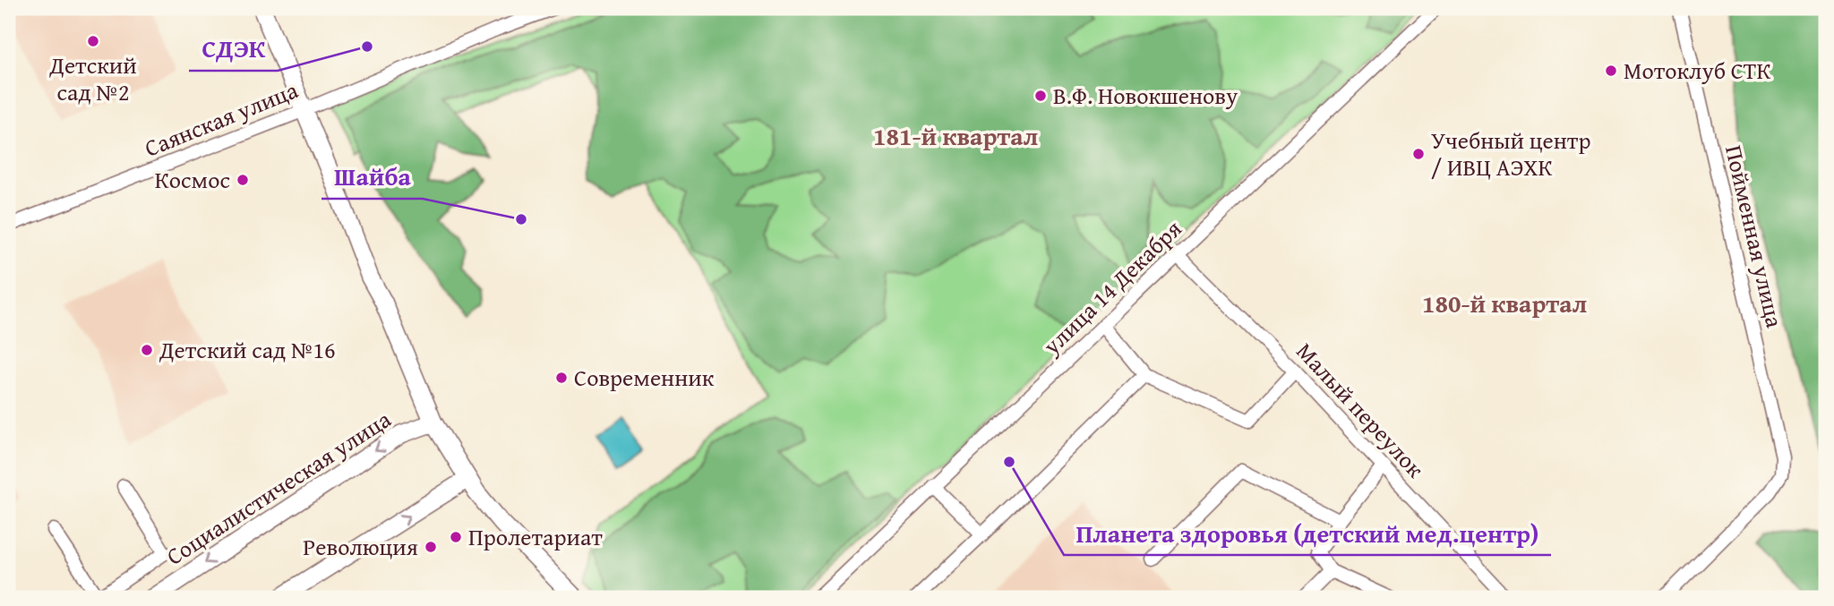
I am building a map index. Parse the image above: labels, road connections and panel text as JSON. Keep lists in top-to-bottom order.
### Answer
{
  "streets": {
    "street": [
      "Саянская улица",
      "Пойменная улица",
      "улица 14 Декабря",
      "Малый переулок",
      "Социалистическая улица"
    ]
  },
  "crossings": [
    ["улица 14 Декабря", "Малый переулок"]
  ],
  "districts": ["181-й квартал", "180-й квартал"],
  "places": [
    "Детский сад №2",
    "СДЭК",
    "Мотоклуб СТК",
    "В.Ф. Новокшенову",
    "Учебный центр / ИВЦ АЭХК",
    "Космос",
    "Шайба",
    "Детский сад №16",
    "Современник",
    "Планета здоровья (детский мед.центр)",
    "Пролетариат",
    "Революция"
  ]
}
